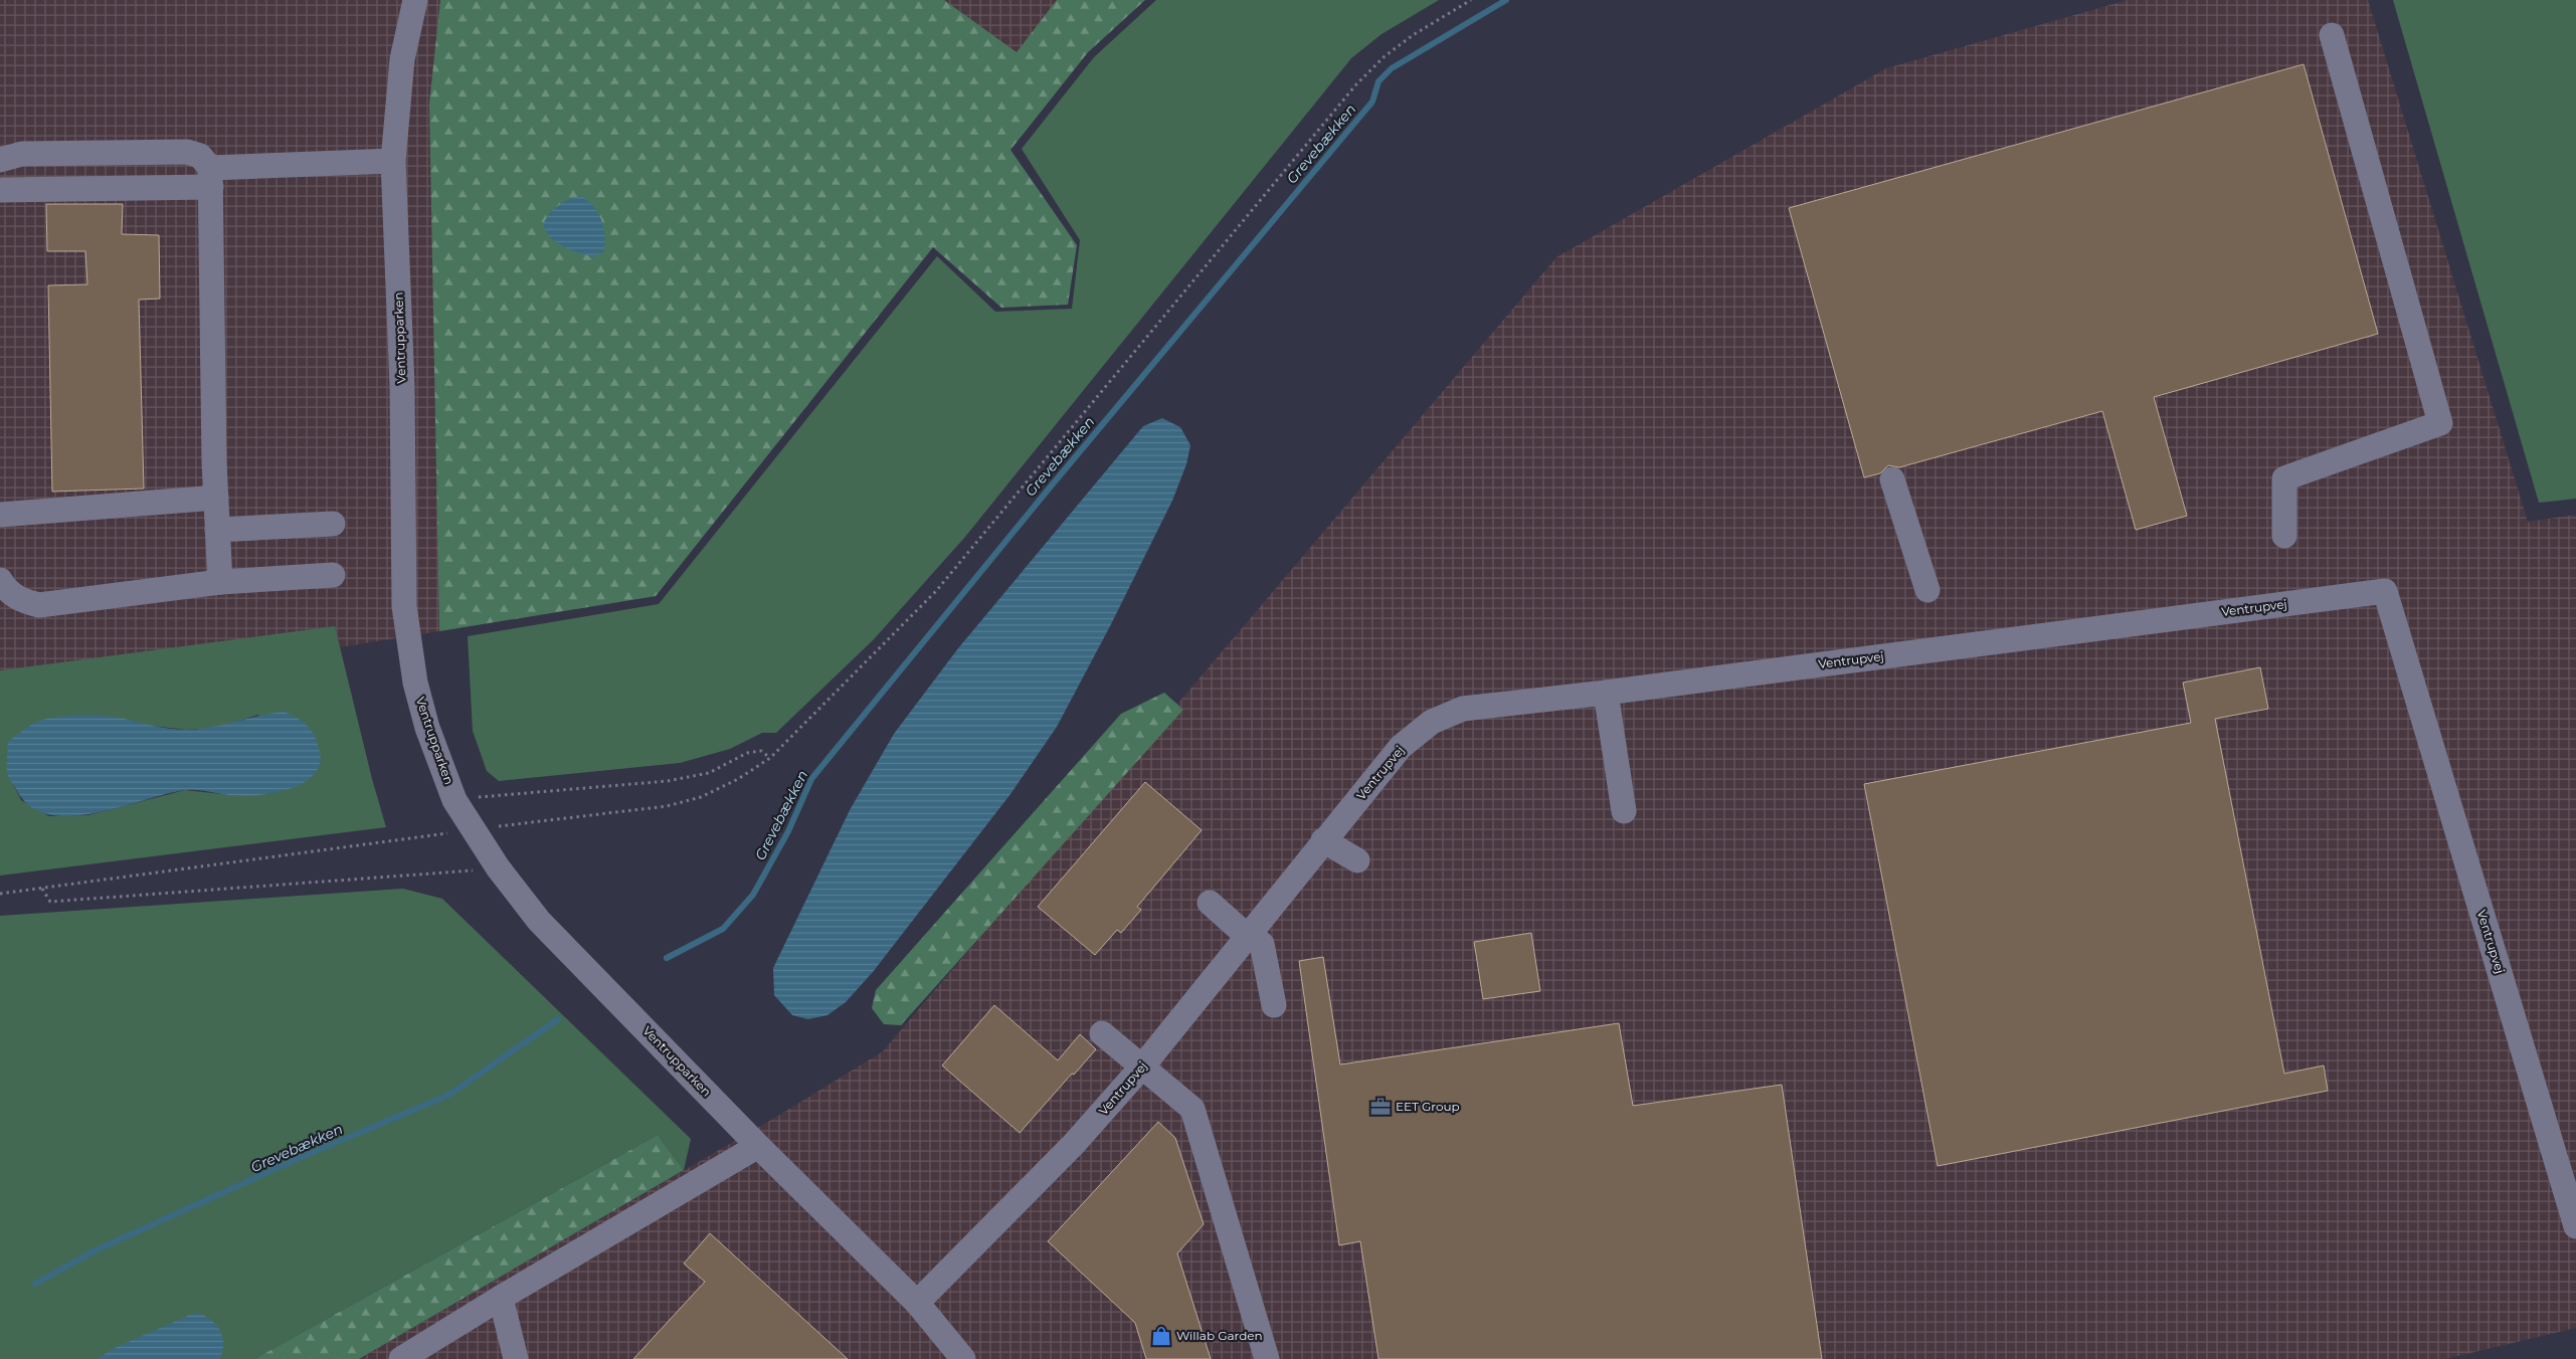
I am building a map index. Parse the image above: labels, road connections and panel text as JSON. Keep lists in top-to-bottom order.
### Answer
{
  "streets": {
    "street": ["Ventrupparken", "Ventrupvej"]
  },
  "crossings": [
    ["Ventrupparken", "Ventrupvej"]
  ],
  "water": ["Grevebækken"],
  "places": {
    "office": ["EET Group"],
    "shop": ["Willab Garden"]
  }
}
